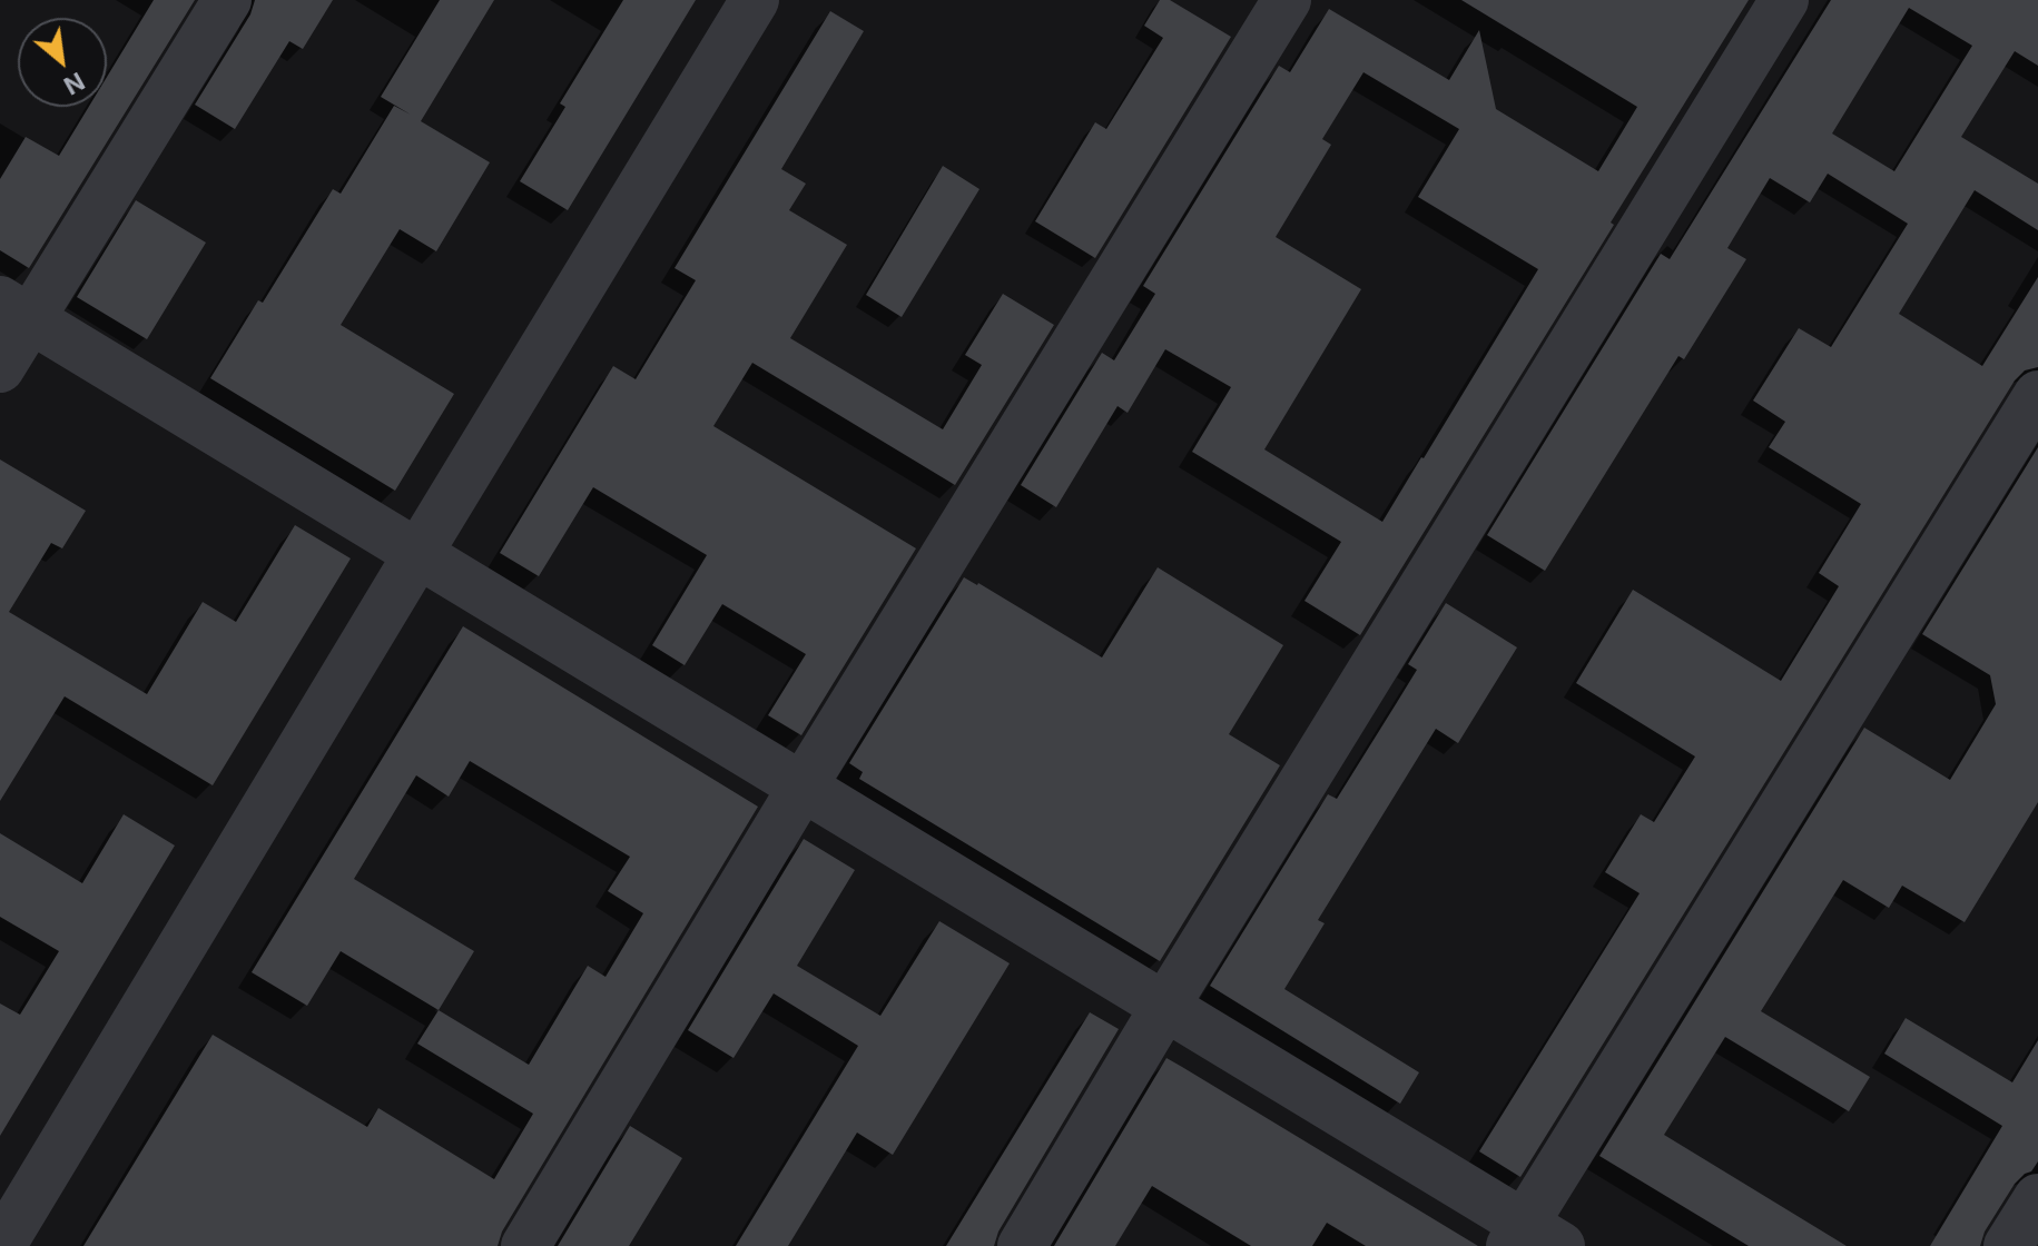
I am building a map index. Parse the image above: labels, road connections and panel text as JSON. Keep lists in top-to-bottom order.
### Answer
{
  "north": "bottom right"
}
